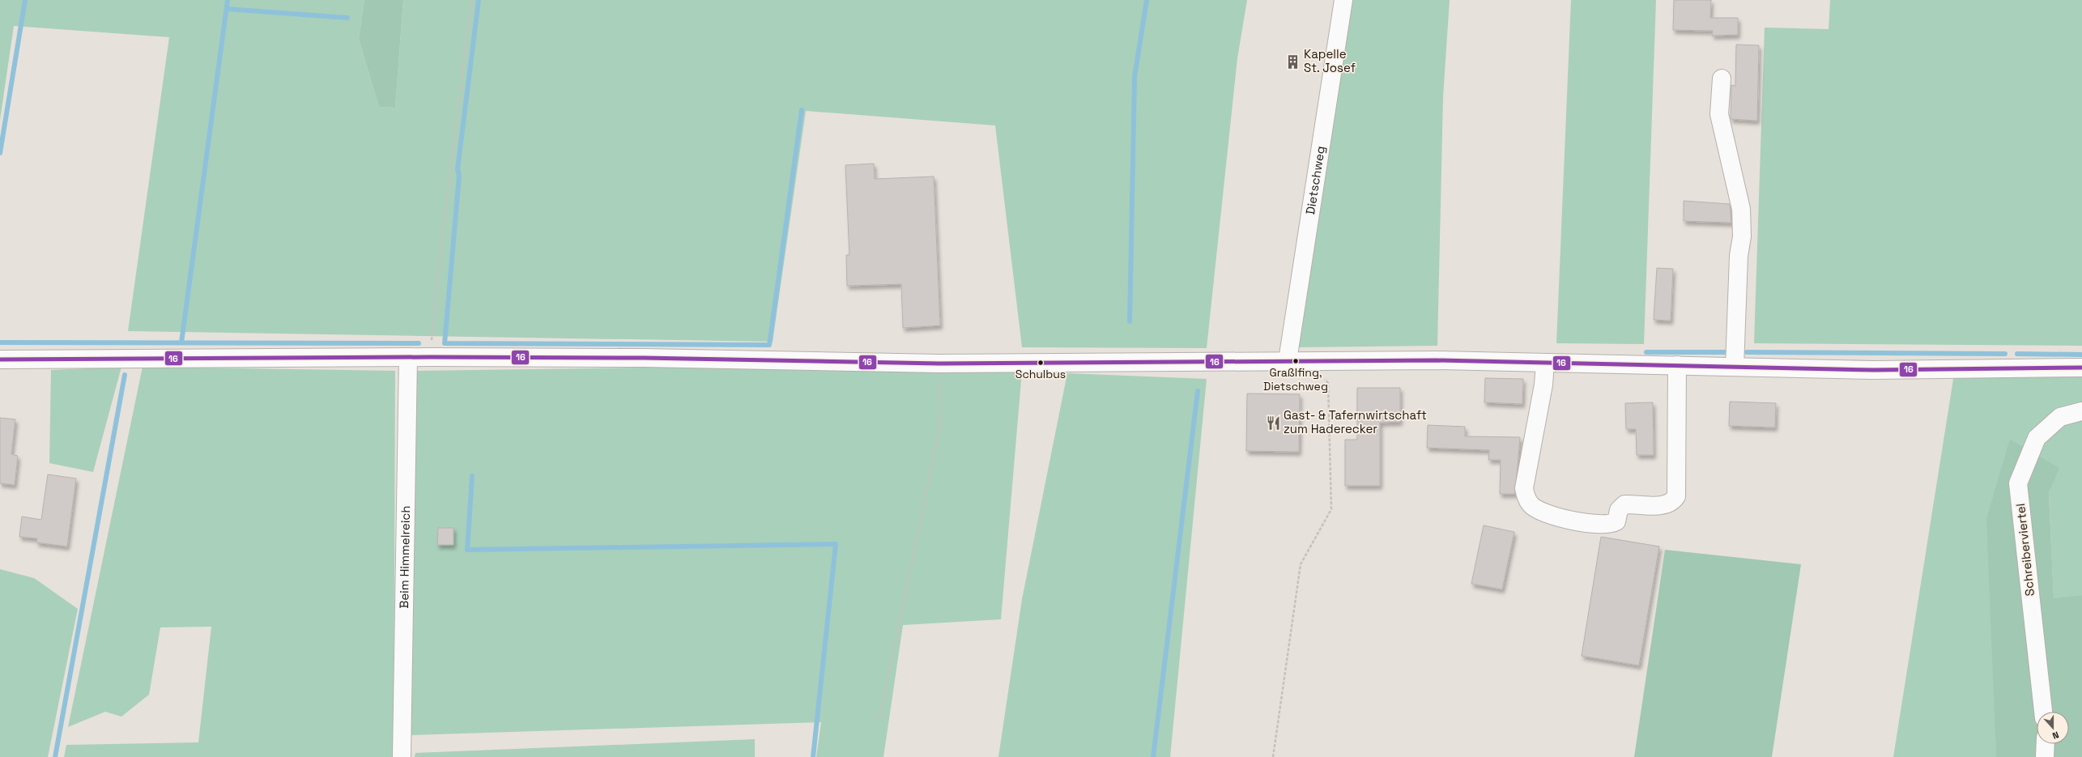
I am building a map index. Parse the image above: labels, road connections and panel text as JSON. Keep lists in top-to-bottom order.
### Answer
{
  "streets": {
    "street": ["Dietschweg", "Schreiberviertel", "Beim Himmelreich"]
  },
  "places": {
    "building": ["Kapelle St. Josef"],
    "other": ["Graßlfing, Dietschweg", "Schulbus"],
    "restaurant": ["Gast- & Tafernwirtschaft zum Haderecker"]
  },
  "lines": ["transit line 16"],
  "north": "bottom"
}
